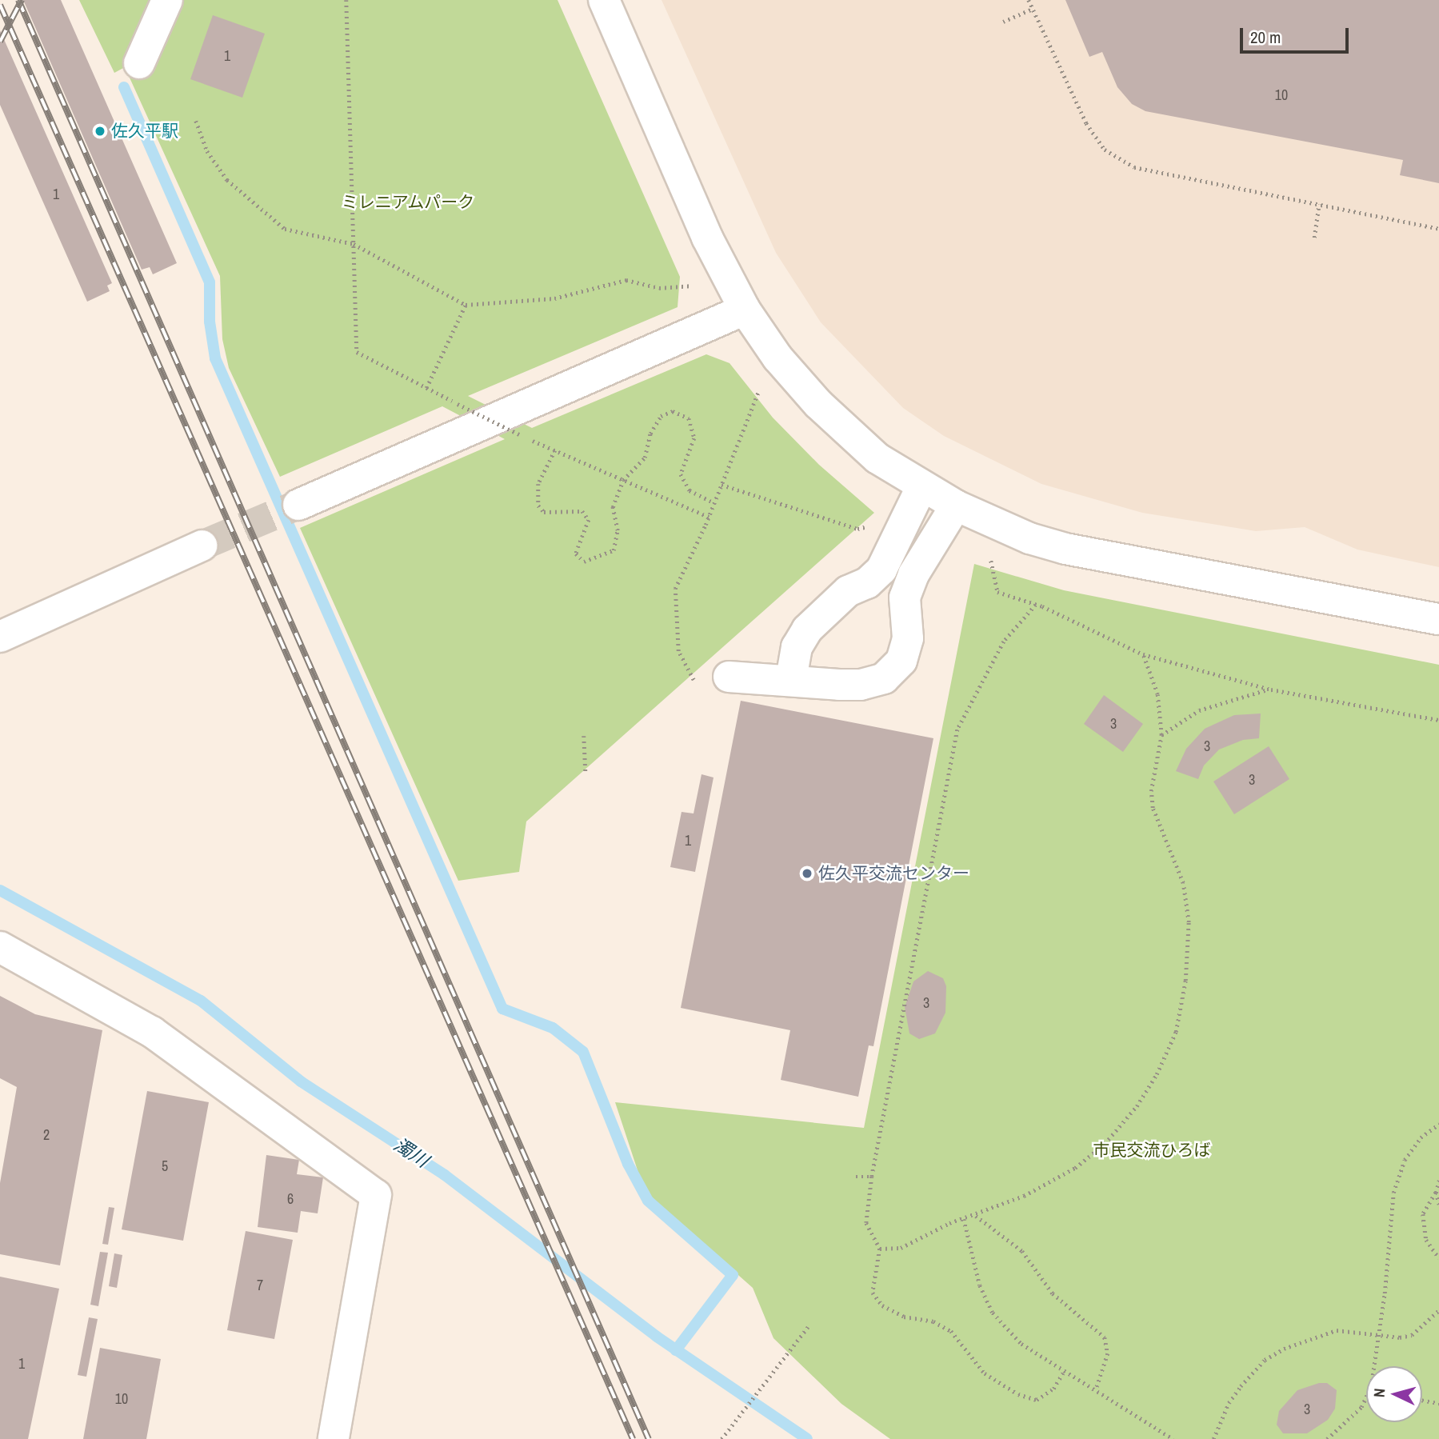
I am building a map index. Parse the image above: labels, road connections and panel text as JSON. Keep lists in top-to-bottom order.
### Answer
{
  "water": ["濁川"],
  "parks": ["ミレニアムパーク", "市民交流ひろば"],
  "places": ["佐久平駅", "佐久平交流センター"],
  "house_numbers": [
    "1",
    "10",
    "1",
    "3",
    "3",
    "3",
    "1",
    "3",
    "2",
    "5",
    "6",
    "7",
    "1",
    "10",
    "3"
  ],
  "scale_bar": "20 m",
  "north": "left"
}
